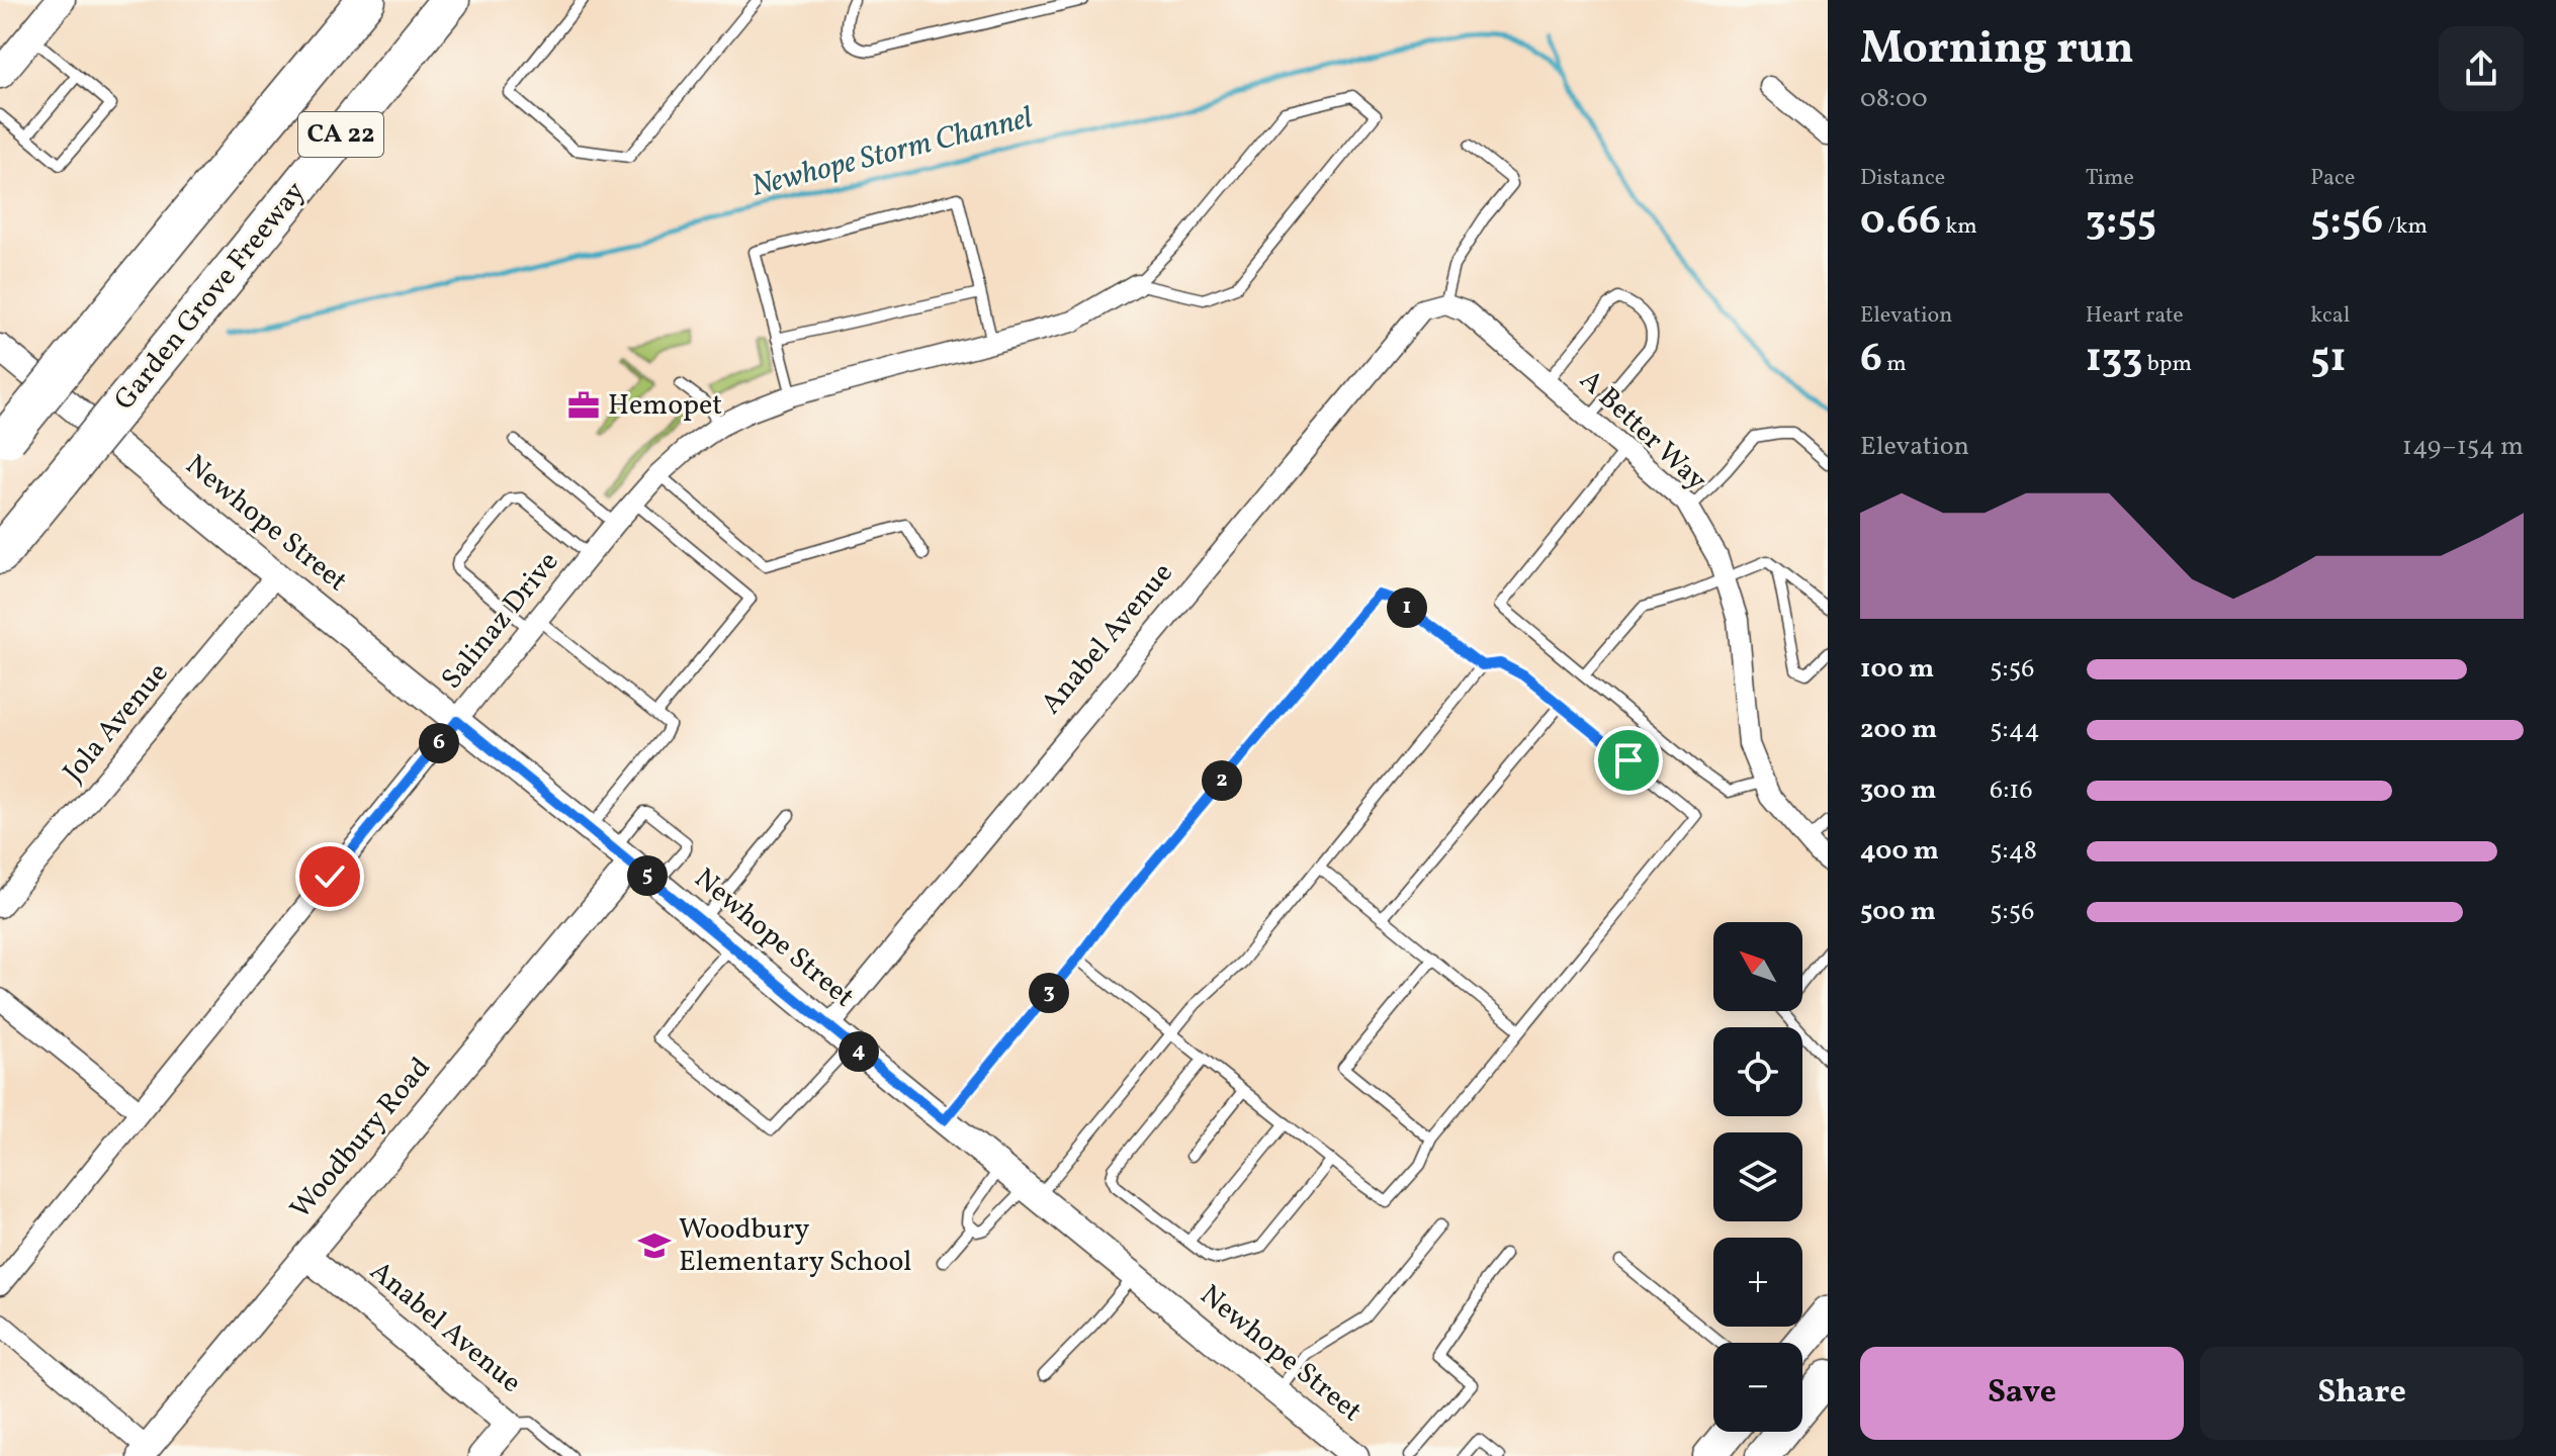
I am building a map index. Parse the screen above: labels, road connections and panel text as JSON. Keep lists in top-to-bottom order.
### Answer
{
  "streets": {
    "highway": ["CA 22", "Garden Grove Freeway"],
    "street": [
      "A Better Way",
      "Newhope Street",
      "Salinaz Drive",
      "Anabel Avenue",
      "Jola Avenue",
      "Woodbury Road"
    ]
  },
  "crossings": [
    ["A Better Way", "Anabel Avenue"],
    ["Newhope Street", "Salinaz Drive"],
    ["Newhope Street", "Anabel Avenue"],
    ["Newhope Street", "Jola Avenue"],
    ["Newhope Street", "Woodbury Road"],
    ["Anabel Avenue", "Woodbury Road"]
  ],
  "water": ["Newhope Storm Channel"],
  "places": {
    "office": ["Hemopet"],
    "school or university": ["Woodbury Elementary School"]
  },
  "north": "top left",
  "page": {
    "heading": ["Morning run", "08:00"],
    "stats": [
      ["Distance", "0.66 km"],
      ["Time", "3:55"],
      ["Pace", "5:56 /km"],
      ["Elevation", "6 m"],
      ["Heart rate", "133 bpm"],
      ["kcal", "51"]
    ],
    "chart": ["Elevation", "149–154 m"],
    "pins": [
      "1",
      "6",
      "2",
      "5",
      "3",
      "4"
    ],
    "list": [
      {
        "name": "100 m",
        "note": "5:56"
      },
      {
        "name": "200 m",
        "note": "5:44"
      },
      {
        "name": "300 m",
        "note": "6:16"
      },
      {
        "name": "400 m",
        "note": "5:48"
      },
      {
        "name": "500 m",
        "note": "5:56"
      }
    ],
    "map_buttons": ["+", "−"],
    "buttons": ["Save", "Share"]
  }
}
